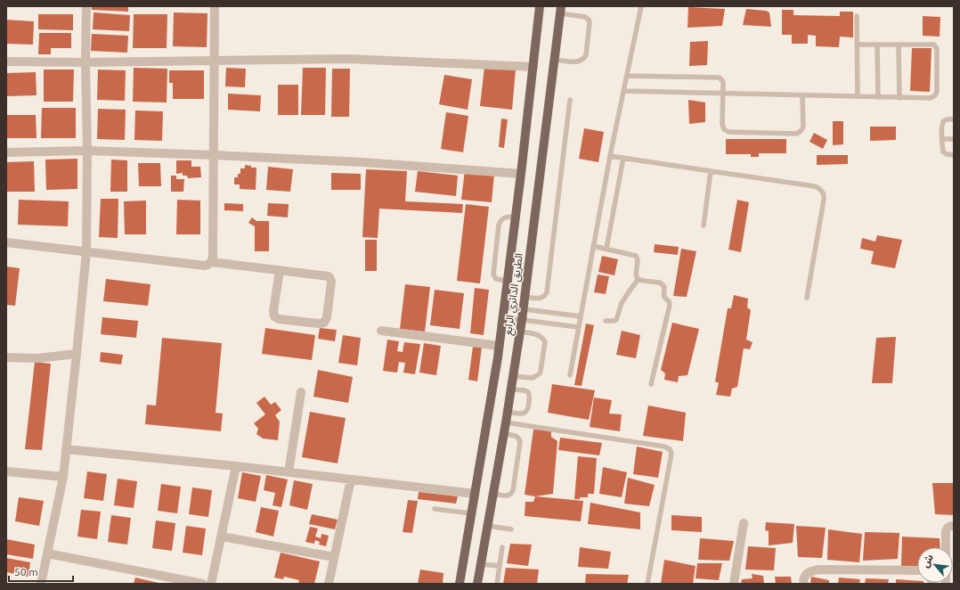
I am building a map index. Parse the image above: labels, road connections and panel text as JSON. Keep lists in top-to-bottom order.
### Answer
{
  "streets": {
    "main road": ["الطريق الدائري الرابع"]
  },
  "scale_bar": "50 m",
  "north": "top left"
}
